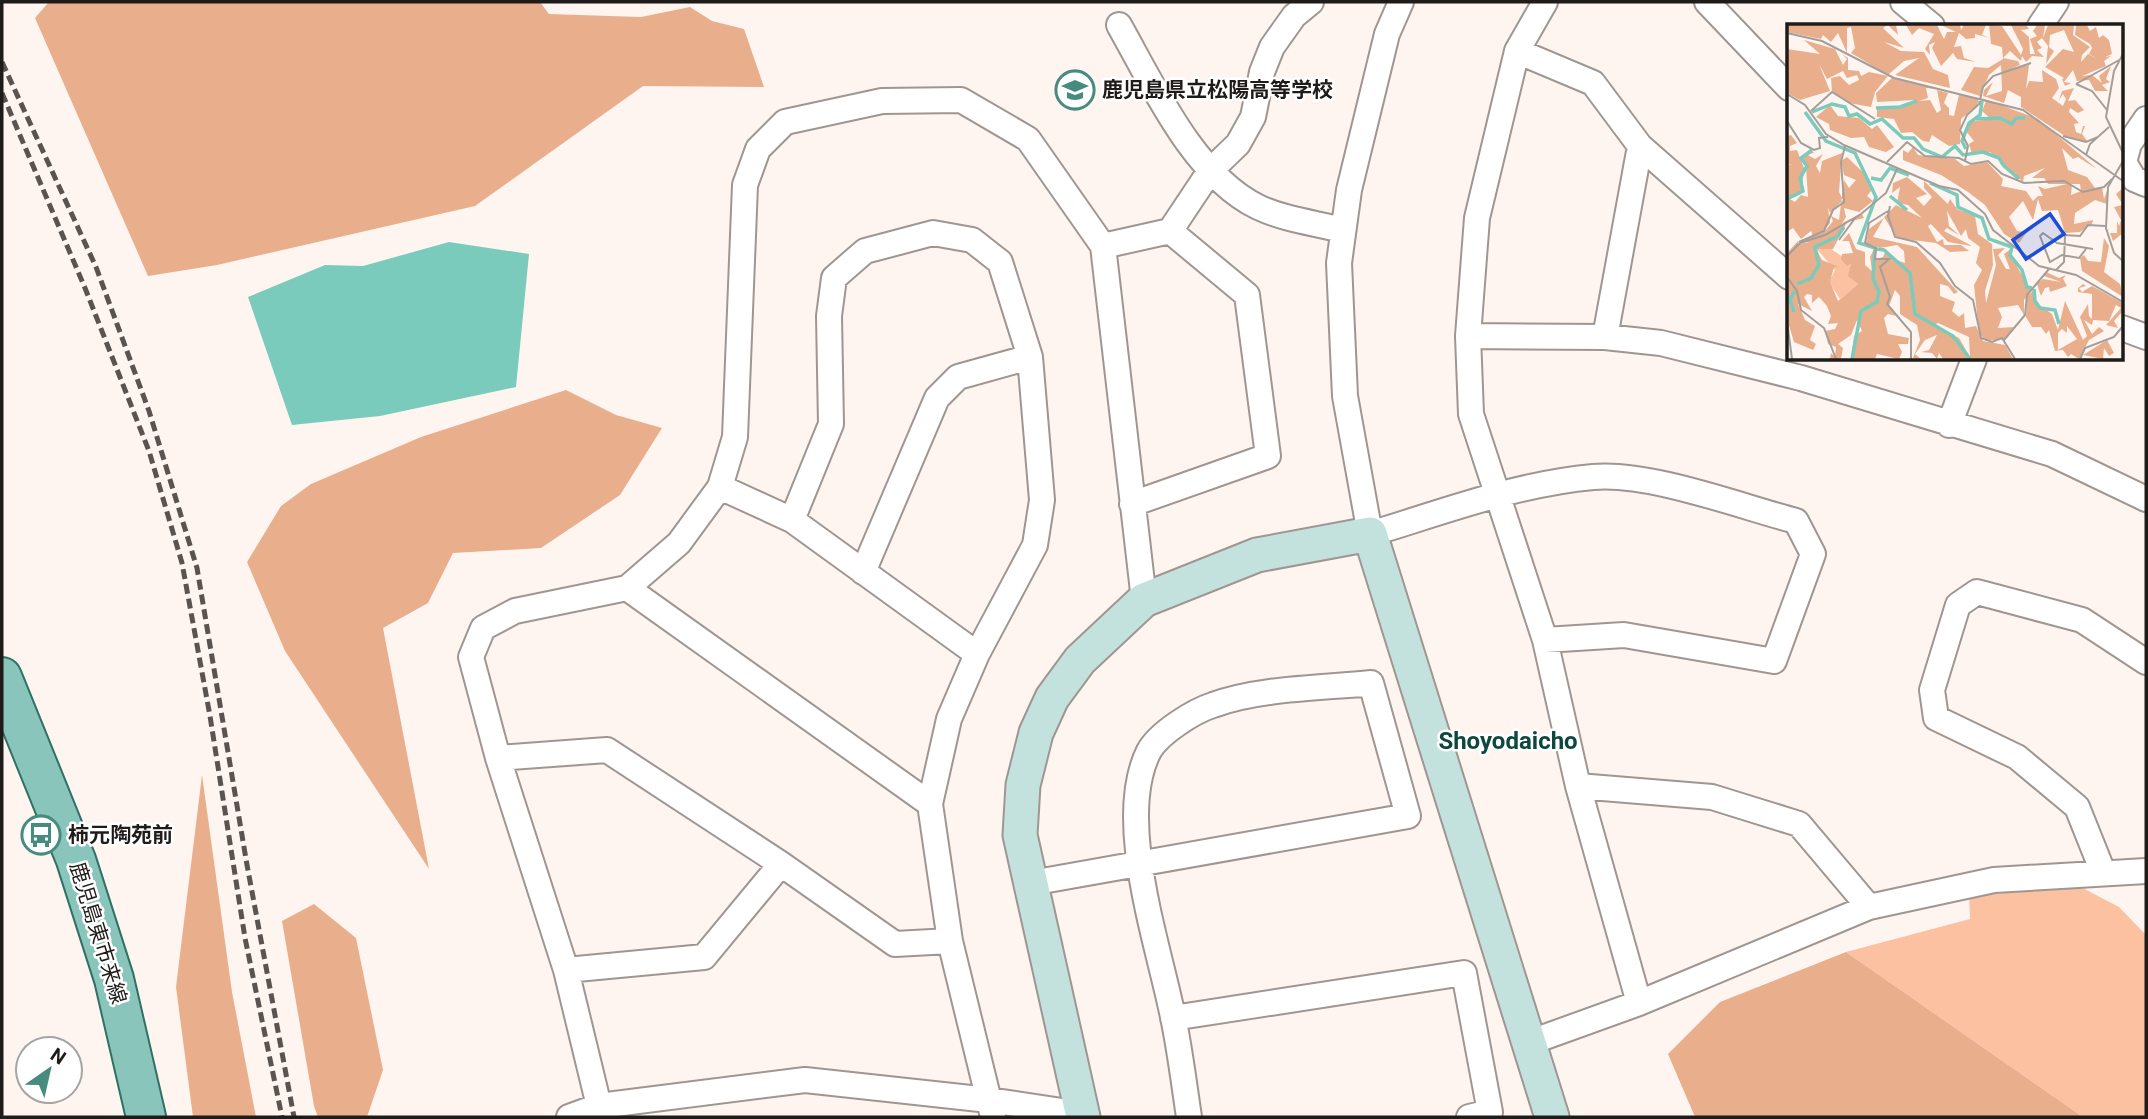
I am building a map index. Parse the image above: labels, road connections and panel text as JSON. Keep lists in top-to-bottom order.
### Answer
{
  "streets": {
    "main road": ["鹿児島東市来線"]
  },
  "districts": ["Shoyodaicho"],
  "places": {
    "school or university": ["鹿児島県立松陽高等学校"],
    "bus stop": ["柿元陶苑前"]
  },
  "north": "top right"
}
